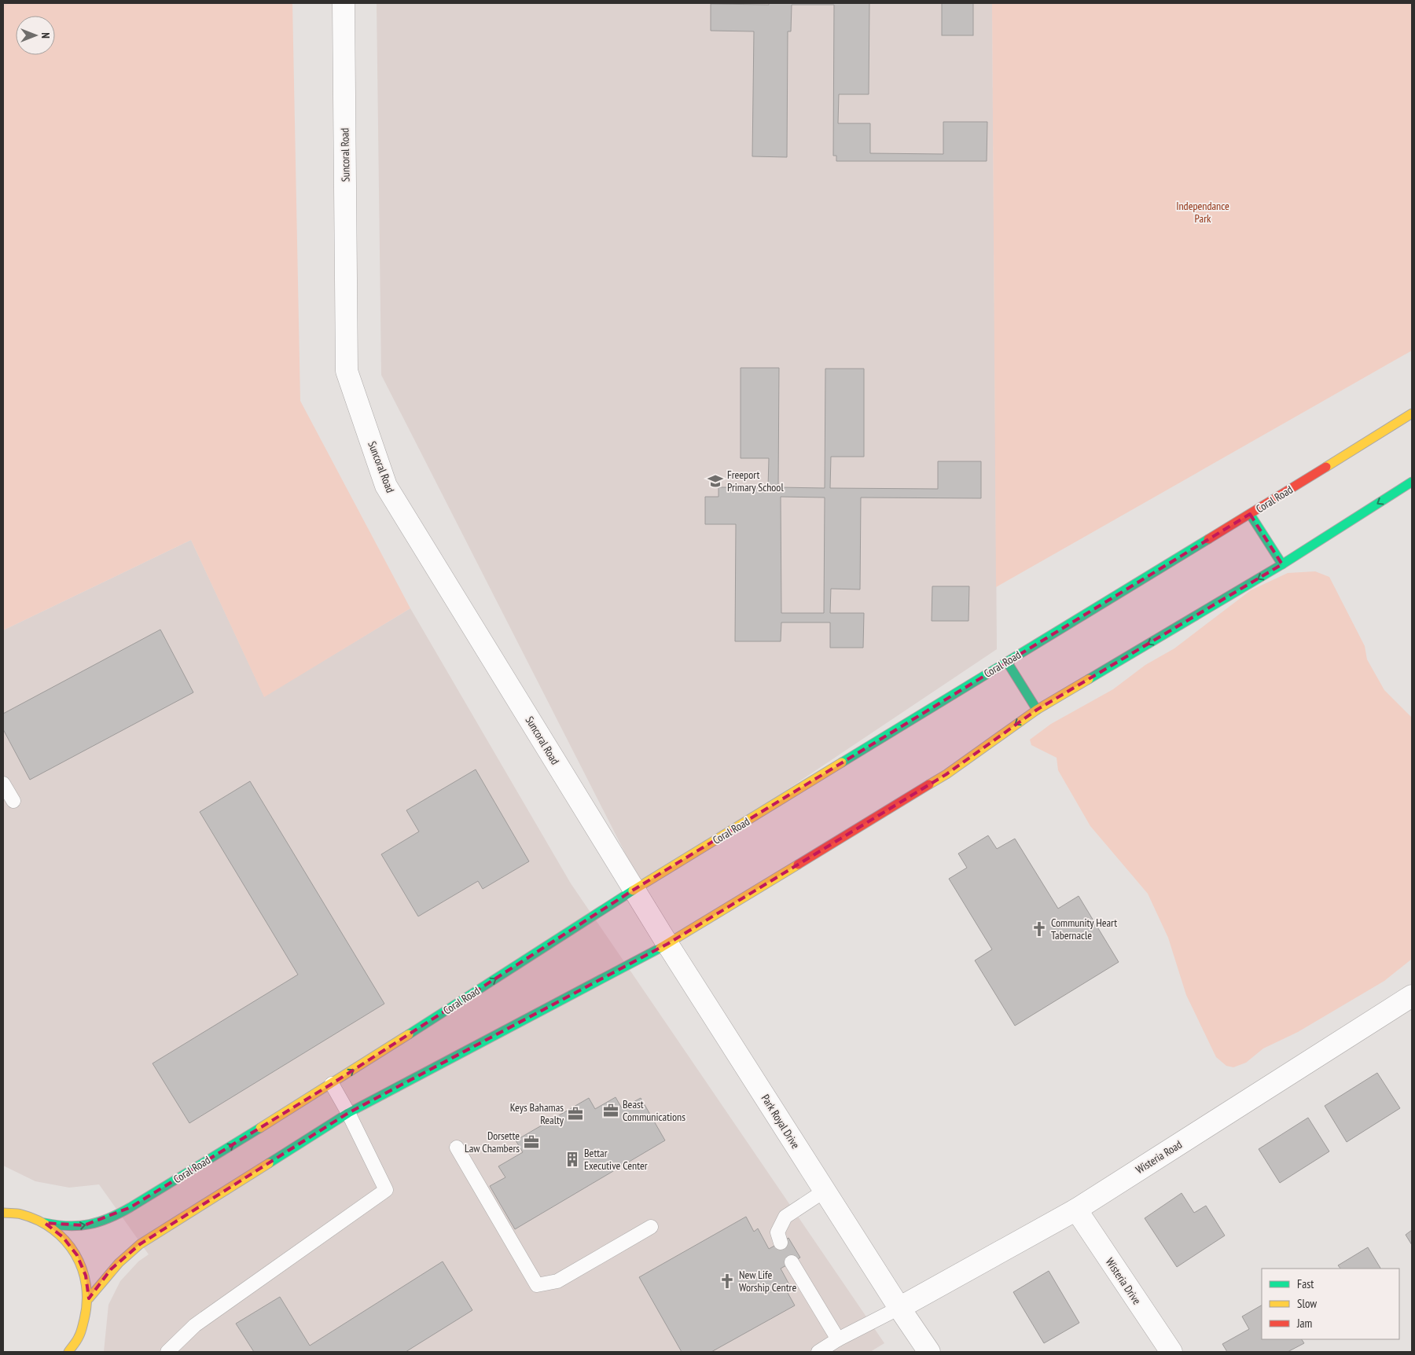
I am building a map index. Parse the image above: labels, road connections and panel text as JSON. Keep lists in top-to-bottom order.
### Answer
{
  "streets": {
    "main road": ["Coral Road"],
    "street": [
      "Suncoral Road",
      "Park Royal Drive",
      "Wisteria Road",
      "Wisteria Drive"
    ]
  },
  "crossings": [
    ["Suncoral Road", "Coral Road"],
    ["Suncoral Road", "Park Royal Drive"],
    ["Coral Road", "Park Royal Drive"],
    ["Park Royal Drive", "Wisteria Road"],
    ["Wisteria Road", "Wisteria Drive"]
  ],
  "parks": ["Independance Park"],
  "places": {
    "school or university": ["Freeport Primary School"],
    "church": ["Community Heart Tabernacle", "New Life Worship Centre"],
    "office": ["Beast Communications", "Keys Bahamas Realty", "Dorsette Law Chambers"],
    "building": ["Bettar Executive Center"]
  },
  "legend": ["Fast", "Slow", "Jam"],
  "north": "right"
}
